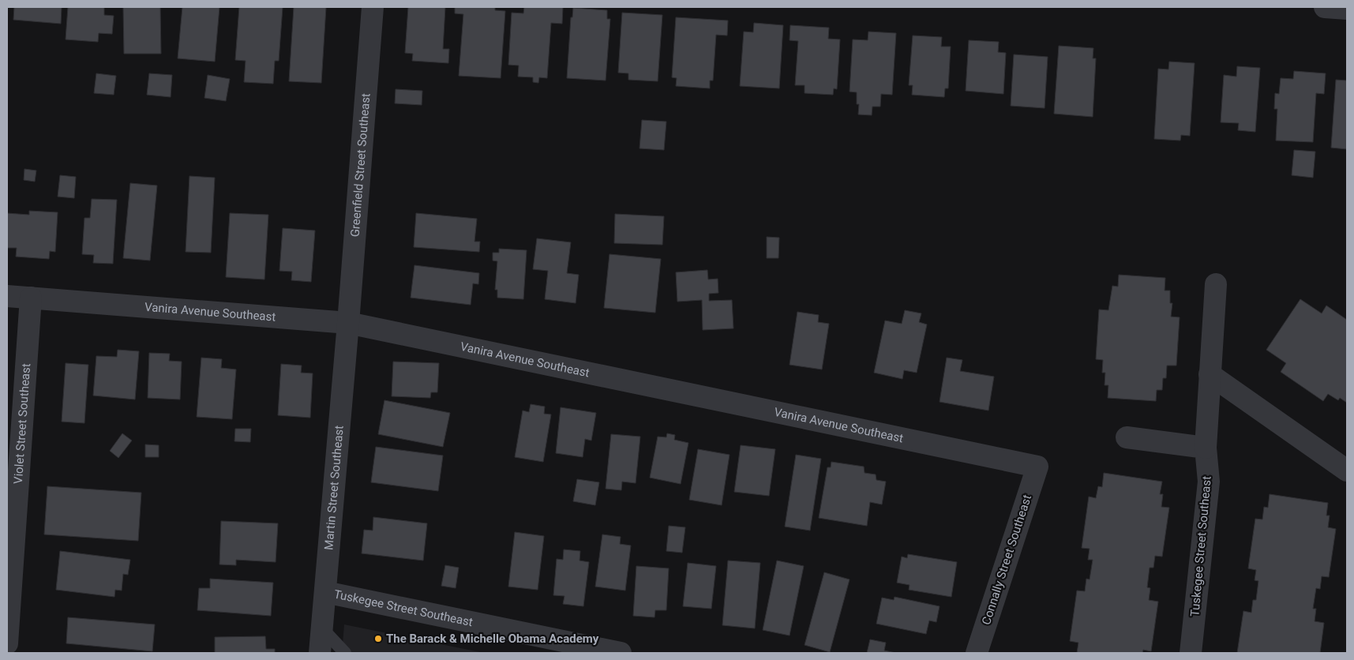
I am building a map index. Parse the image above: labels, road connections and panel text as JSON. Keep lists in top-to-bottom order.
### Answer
{
  "streets": {
    "street": [
      "Greenfield Street Southeast",
      "Vanira Avenue Southeast",
      "Violet Street Southeast",
      "Martin Street Southeast",
      "Tuskegee Street Southeast",
      "Connally Street Southeast"
    ]
  },
  "crossings": [
    ["Greenfield Street Southeast", "Vanira Avenue Southeast"],
    ["Greenfield Street Southeast", "Martin Street Southeast"],
    ["Vanira Avenue Southeast", "Violet Street Southeast"],
    ["Vanira Avenue Southeast", "Martin Street Southeast"],
    ["Vanira Avenue Southeast", "Connally Street Southeast"],
    ["Martin Street Southeast", "Tuskegee Street Southeast"]
  ],
  "places": ["The Barack & Michelle Obama Academy"]
}
